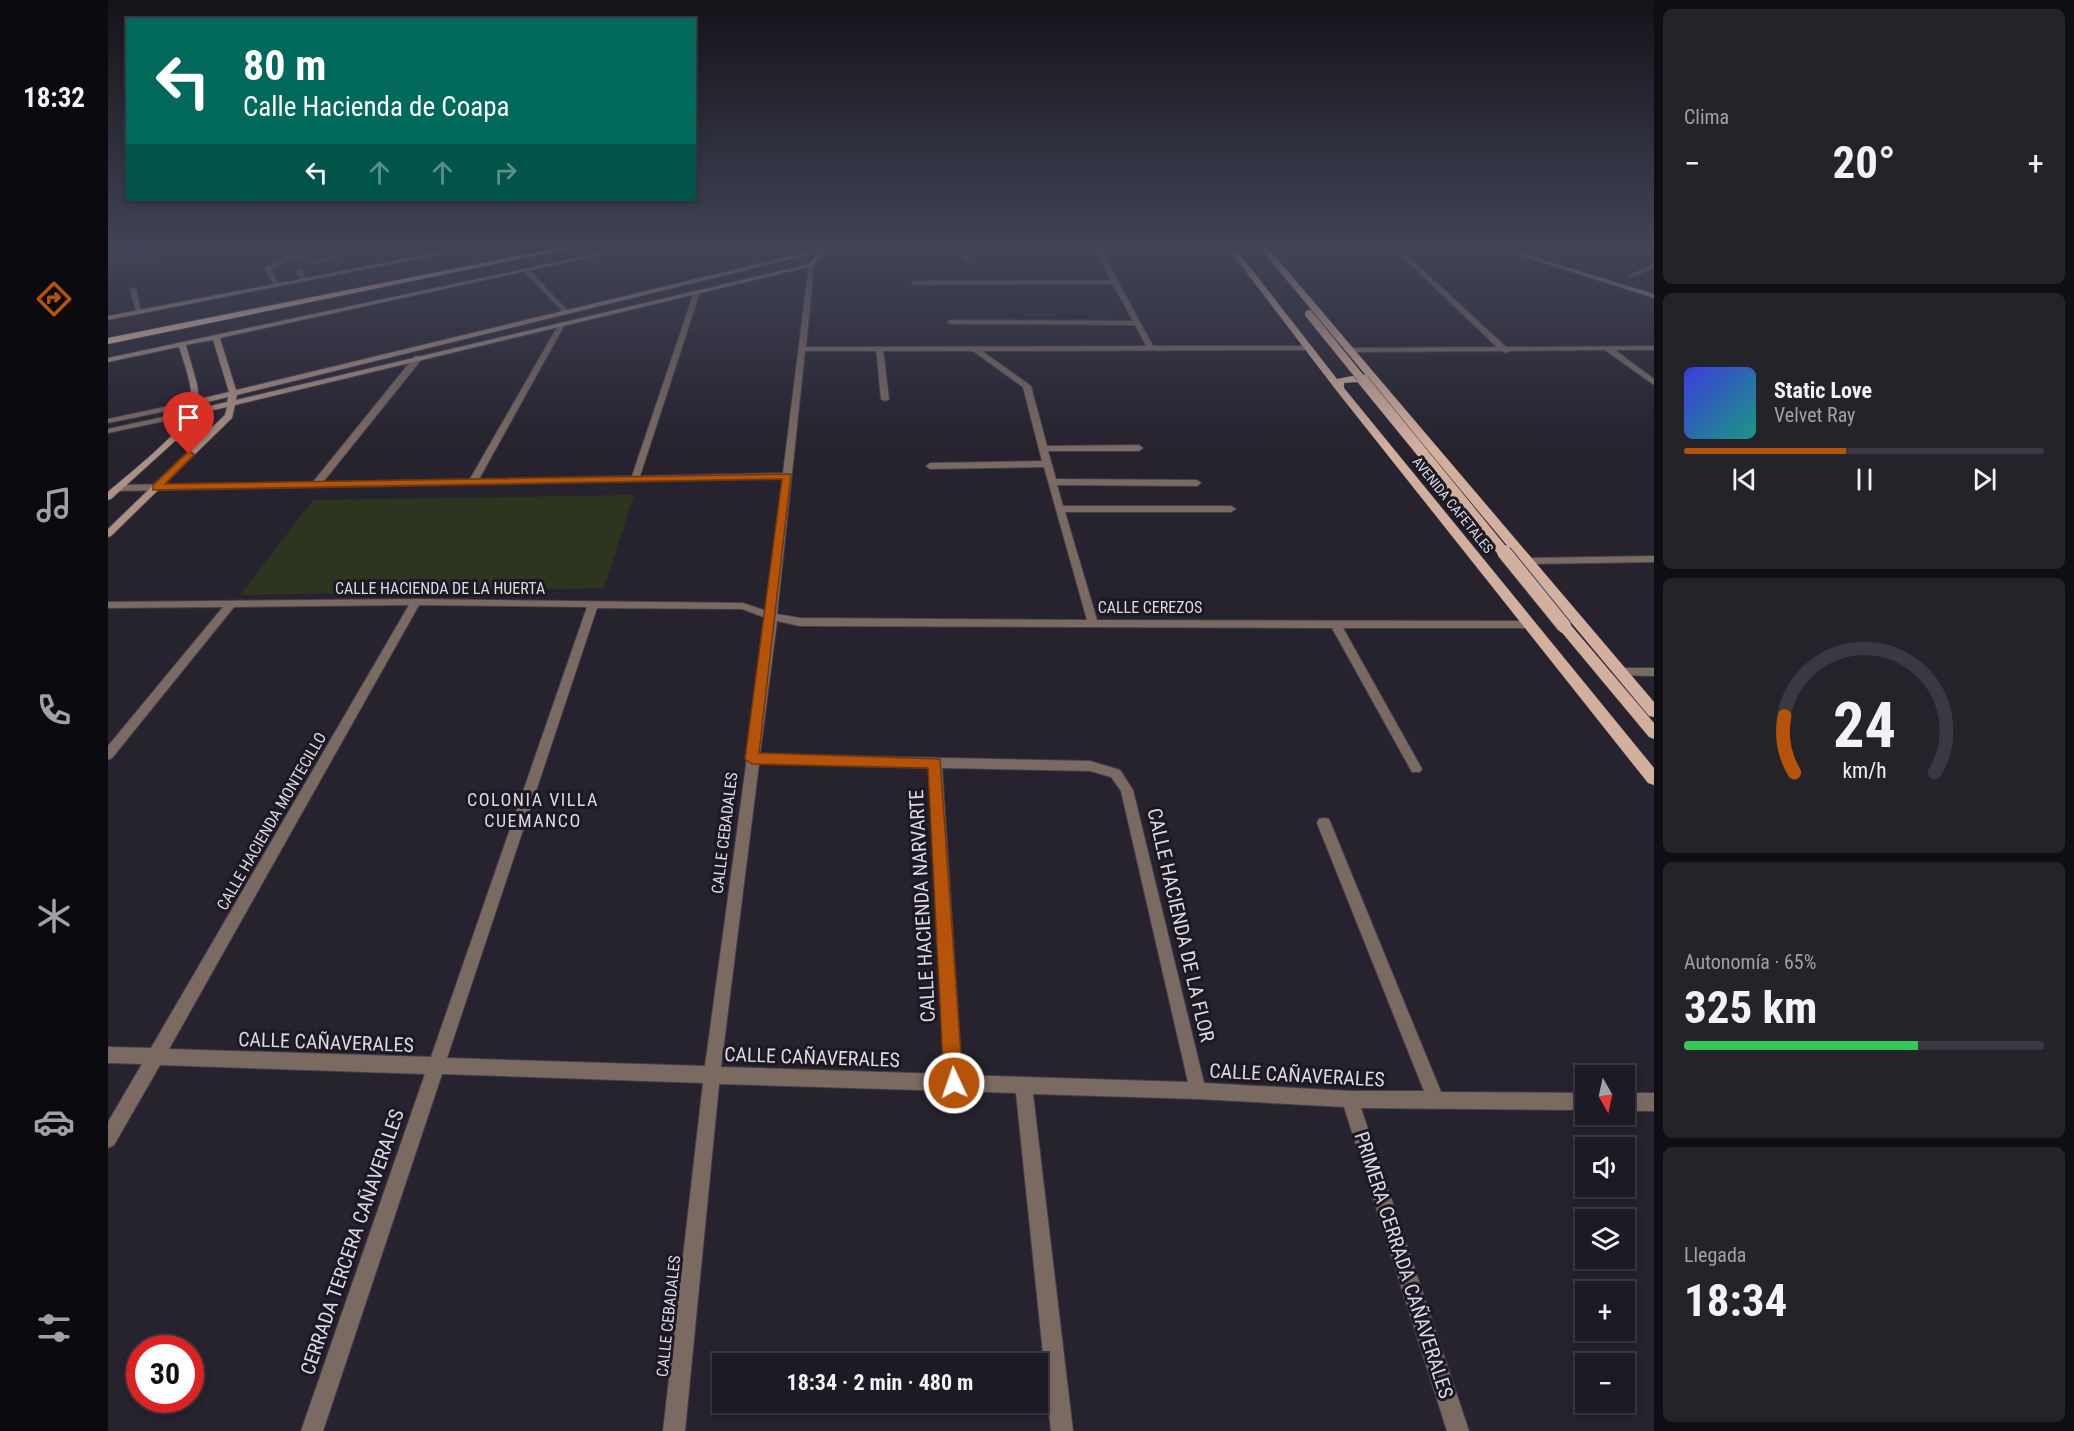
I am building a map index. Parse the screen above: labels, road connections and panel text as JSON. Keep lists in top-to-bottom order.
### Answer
{
  "streets": {
    "main road": ["AVENIDA CAFETALES"],
    "street": [
      "CALLE HACIENDA DE LA HUERTA",
      "CALLE CEREZOS",
      "CALLE HACIENDA MONTECILLO",
      "CALLE CEBADALES",
      "CALLE HACIENDA NARVARTE",
      "CALLE HACIENDA DE LA FLOR",
      "CALLE CAÑAVERALES",
      "CERRADA TERCERA CAÑAVERALES",
      "PRIMERA CERRADA CAÑAVERALES"
    ]
  },
  "crossings": [
    ["AVENIDA CAFETALES", "CALLE CEREZOS"],
    ["CALLE HACIENDA DE LA HUERTA", "CALLE CEREZOS"],
    ["CALLE HACIENDA DE LA HUERTA", "CALLE HACIENDA MONTECILLO"],
    ["CALLE HACIENDA DE LA HUERTA", "CALLE CEBADALES"],
    ["CALLE HACIENDA DE LA HUERTA", "CERRADA TERCERA CAÑAVERALES"],
    ["CALLE CEREZOS", "CALLE CEBADALES"],
    ["CALLE HACIENDA MONTECILLO", "CALLE CAÑAVERALES"],
    ["CALLE CEBADALES", "CALLE CAÑAVERALES"],
    ["CALLE HACIENDA NARVARTE", "CALLE HACIENDA DE LA FLOR"],
    ["CALLE HACIENDA NARVARTE", "CALLE CAÑAVERALES"],
    ["CALLE HACIENDA DE LA FLOR", "CALLE CAÑAVERALES"],
    ["CALLE CAÑAVERALES", "CERRADA TERCERA CAÑAVERALES"],
    ["CALLE CAÑAVERALES", "PRIMERA CERRADA CAÑAVERALES"]
  ],
  "districts": ["COLONIA VILLA CUEMANCO"],
  "north": "bottom",
  "page": {
    "tabs": "18:32",
    "tile": [
      "Clima",
      ["Autonomía · 65%", "325 km"],
      ["Llegada", "18:34"]
    ],
    "turn": ["80 m", "Calle Hacienda de Coapa"],
    "heat": ["−", "20°", "+"],
    "song": ["Static Love", "Velvet Ray"],
    "map_buttons": ["+", "−"],
    "limit": "30",
    "trip": "18:34 · 2 min · 480 m",
    "gauge": ["24", "km/h"]
  }
}
